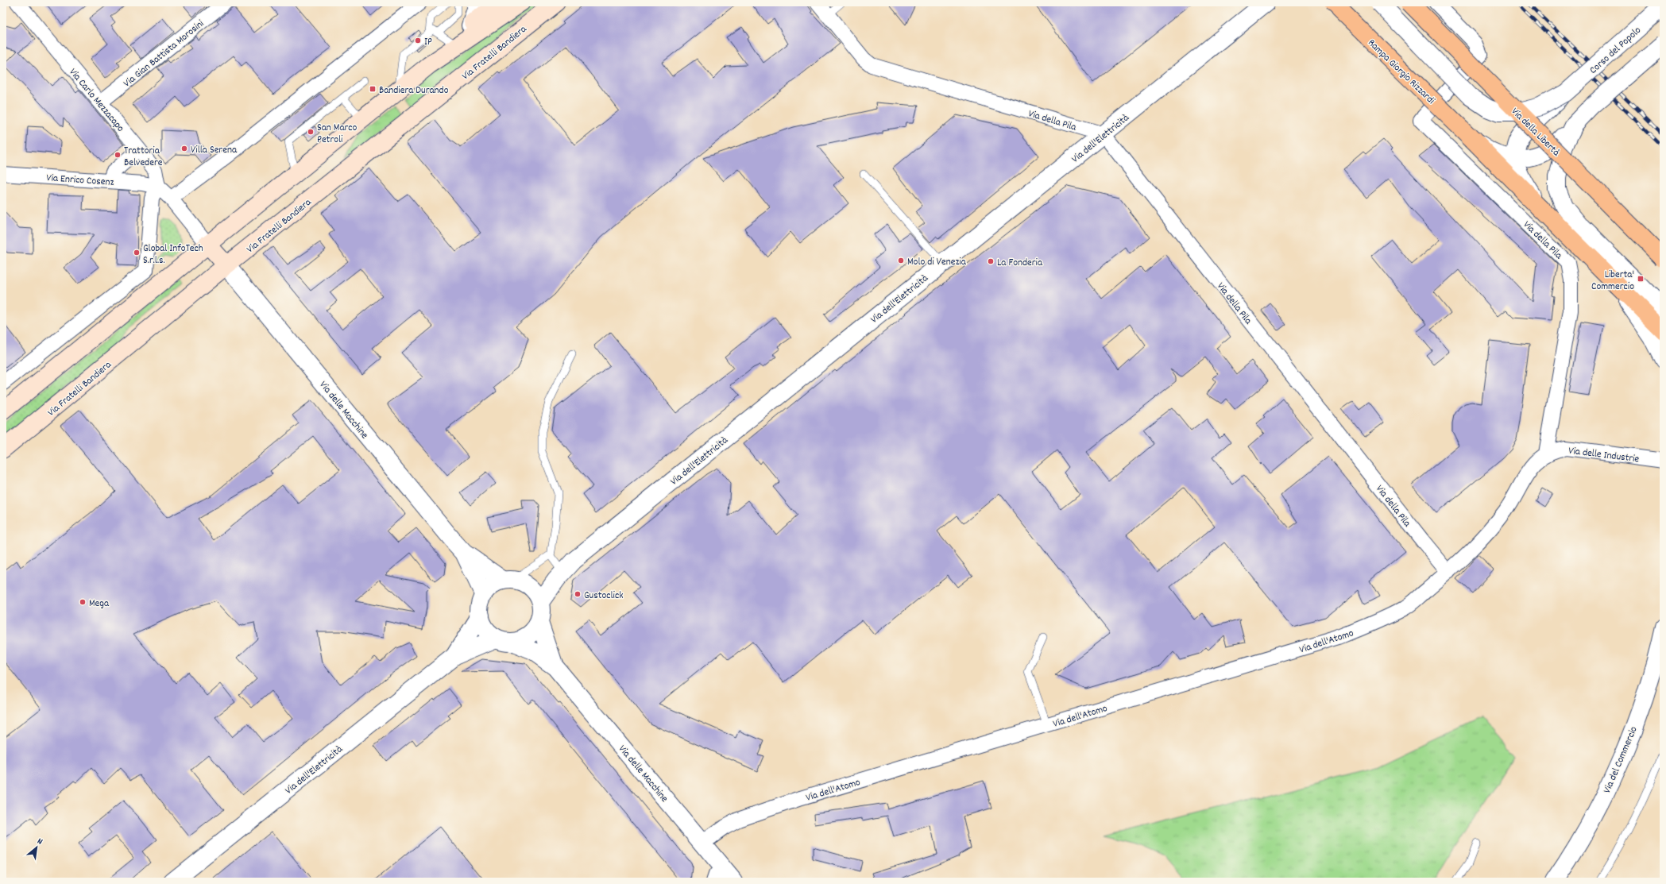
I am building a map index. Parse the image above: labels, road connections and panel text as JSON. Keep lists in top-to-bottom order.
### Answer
{
  "streets": {
    "main road": ["Via Fratelli Bandiera", "Rampa Giorgio Rizzardi", "Via della Libertà"],
    "street": [
      "Corso del Popolo",
      "Via Gian Battista Morosini",
      "Via Carlo Mezzacapo",
      "Via della Pila",
      "Via dell'Elettricità",
      "Via Enrico Cosenz",
      "Via delle Macchine",
      "Via delle Industrie",
      "Via dell'Atomo",
      "Via del Commercio"
    ]
  },
  "crossings": [
    ["Corso del Popolo", "Rampa Giorgio Rizzardi"],
    ["Via Fratelli Bandiera", "Via delle Macchine"],
    ["Via Gian Battista Morosini", "Via Carlo Mezzacapo"],
    ["Via Carlo Mezzacapo", "Via Enrico Cosenz"],
    ["Via della Pila", "Via dell'Elettricità"],
    ["Via della Pila", "Via delle Industrie"],
    ["Via della Pila", "Via dell'Atomo"],
    ["Via dell'Elettricità", "Via delle Macchine"],
    ["Via delle Macchine", "Via dell'Atomo"]
  ],
  "places": {
    "other": [
      "IP",
      "San Marco Petroli",
      "Villa Serena",
      "Trattoria Belvedere",
      "Global InfoTech S.r.l.s.",
      "Molo di Venezia",
      "La Fonderia",
      "Gustoclick",
      "Mega"
    ],
    "transit": ["Bandiera Durando", "Liberta' Commercio"]
  },
  "north": "top right"
}
